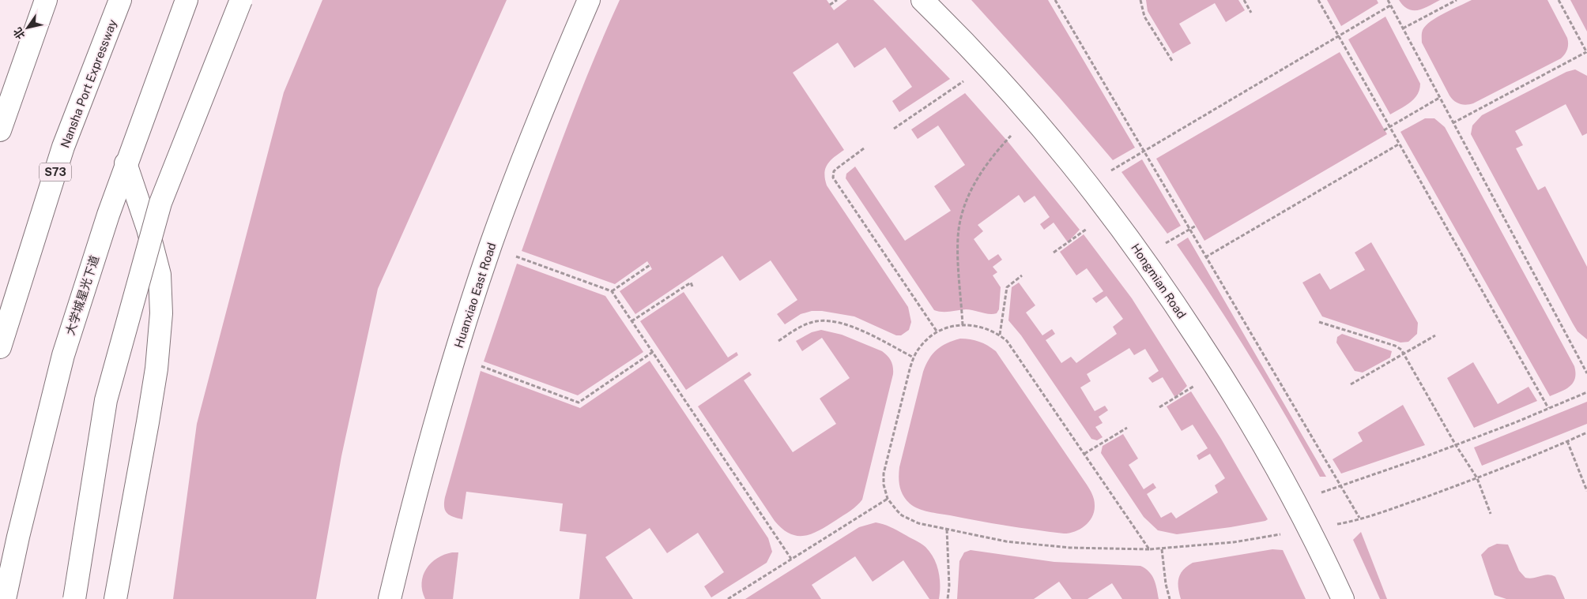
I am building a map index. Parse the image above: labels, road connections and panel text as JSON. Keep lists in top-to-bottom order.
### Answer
{
  "streets": {
    "main road": [
      "Nansha Port Expressway",
      "S73",
      "Hongmian Road",
      "大学城星光下道",
      "Huanxiao East Road"
    ]
  },
  "north": "bottom left"
}
